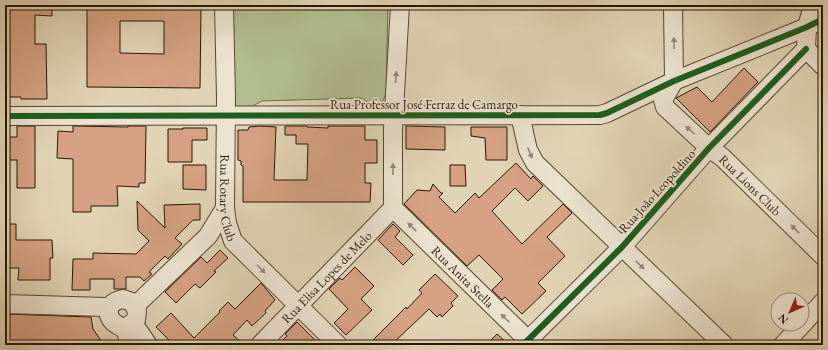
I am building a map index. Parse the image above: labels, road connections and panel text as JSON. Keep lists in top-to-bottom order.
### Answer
{
  "streets": {
    "street": [
      "Rua Professor José Ferraz de Camargo",
      "Rua Lions Club",
      "Rua João Leopoldino",
      "Rua Rotary Club",
      "Rua Elisa Lopes de Melo",
      "Rua Anita Stella"
    ]
  },
  "crossings": [
    ["Rua Professor José Ferraz de Camargo", "Rua Lions Club"],
    ["Rua Professor José Ferraz de Camargo", "Rua Rotary Club"],
    ["Rua Lions Club", "Rua João Leopoldino"],
    ["Rua João Leopoldino", "Rua Anita Stella"],
    ["Rua Rotary Club", "Rua Elisa Lopes de Melo"],
    ["Rua Elisa Lopes de Melo", "Rua Anita Stella"]
  ],
  "north": "bottom left"
}
